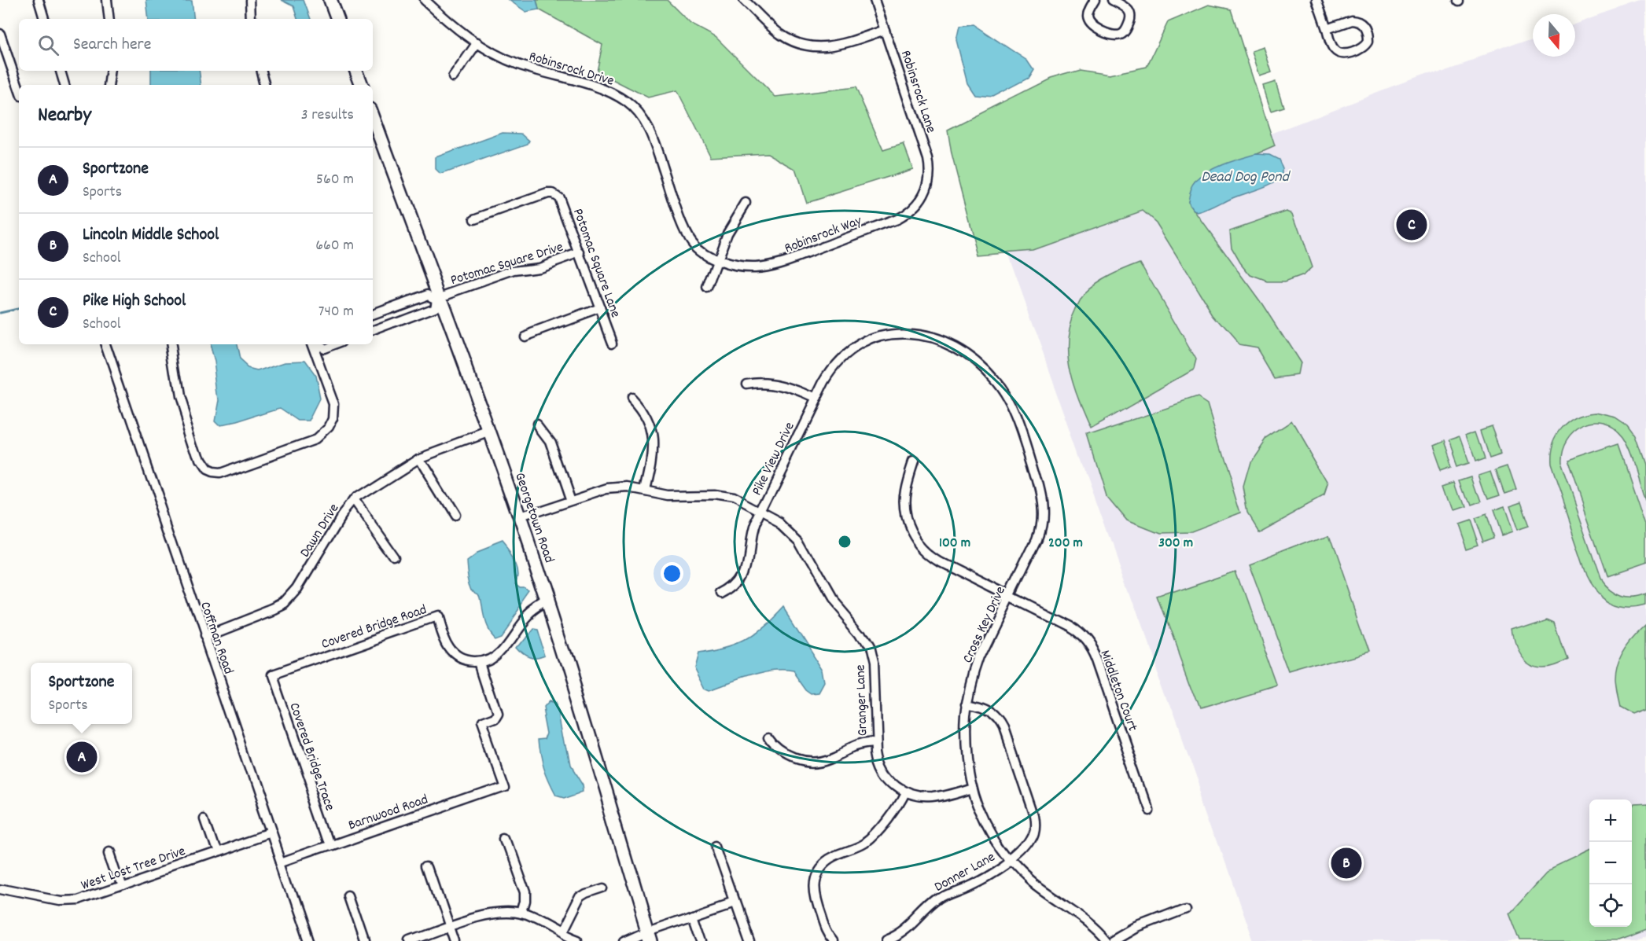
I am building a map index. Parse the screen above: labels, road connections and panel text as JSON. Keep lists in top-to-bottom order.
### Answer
{
  "streets": {
    "main road": ["Georgetown Road"],
    "street": [
      "Robinsrock Drive",
      "Robinsrock Lane",
      "Robinsrock Way",
      "Potomac Square Drive",
      "Potomac Square Lane",
      "Pike View Drive",
      "Dawn Drive",
      "Cross Key Drive",
      "Covered Bridge Road",
      "Coffman Road",
      "Middleton Court",
      "Granger Lane",
      "Covered Bridge Trace",
      "Barnwood Road",
      "West Lost Tree Drive",
      "Donner Lane"
    ]
  },
  "crossings": [
    ["Robinsrock Drive", "Robinsrock Way"],
    ["Robinsrock Lane", "Robinsrock Way"],
    ["Potomac Square Drive", "Potomac Square Lane"],
    ["Potomac Square Drive", "Georgetown Road"],
    ["Pike View Drive", "Georgetown Road"],
    ["Pike View Drive", "Cross Key Drive"],
    ["Pike View Drive", "Granger Lane"],
    ["Georgetown Road", "Dawn Drive"],
    ["Dawn Drive", "Coffman Road"],
    ["Cross Key Drive", "Middleton Court"],
    ["Cross Key Drive", "Donner Lane"],
    ["Covered Bridge Road", "Covered Bridge Trace"],
    ["Covered Bridge Road", "Barnwood Road"],
    ["Coffman Road", "Barnwood Road"],
    ["Coffman Road", "West Lost Tree Drive"],
    ["Covered Bridge Trace", "Barnwood Road"]
  ],
  "water": ["Dead Dog Pond"],
  "north": "bottom",
  "page": {
    "search": "Search here",
    "heading": ["Nearby", "3 results"],
    "list": [
      {
        "mark": "A",
        "name": "Sportzone",
        "note": "Sports",
        "value": "560 m"
      },
      {
        "mark": "B",
        "name": "Lincoln Middle School",
        "note": "School",
        "value": "660 m"
      },
      {
        "mark": "C",
        "name": "Pike High School",
        "note": "School",
        "value": "740 m"
      }
    ],
    "pins": ["C", "A", "B"],
    "popup": ["Sportzone", "Sports"],
    "map_buttons": ["+", "−"]
  },
  "rings": ["100 m", "200 m", "300 m"]
}
